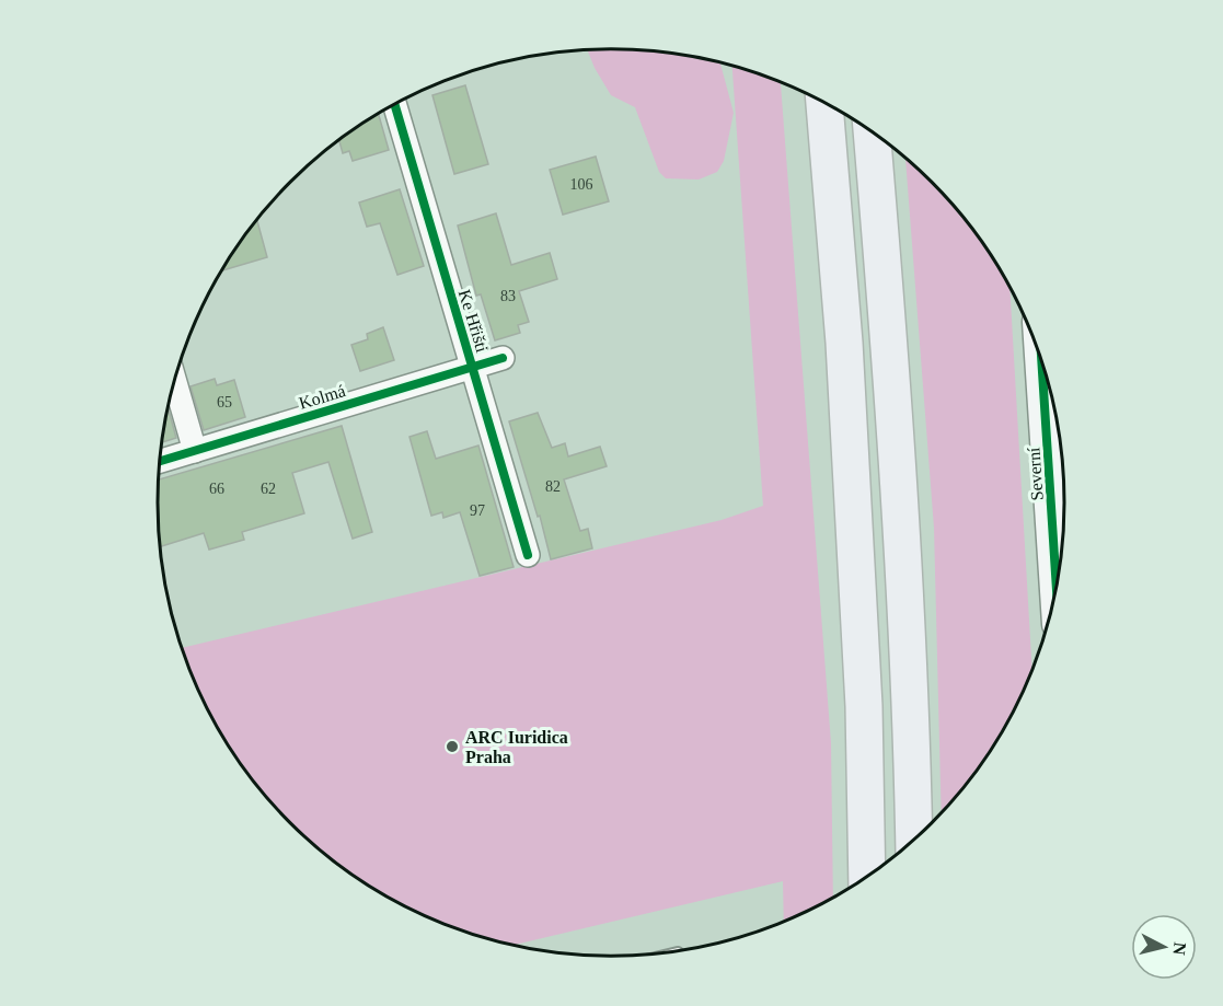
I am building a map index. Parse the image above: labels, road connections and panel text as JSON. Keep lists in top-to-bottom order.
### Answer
{
  "streets": {
    "street": ["Ke Hřišti", "Kolmá", "Severní"]
  },
  "crossings": [
    ["Ke Hřišti", "Kolmá"]
  ],
  "places": ["ARC Iuridica Praha"],
  "house_numbers": [
    "106",
    "83",
    "65",
    "82",
    "66",
    "62",
    "97"
  ],
  "north": "right"
}
